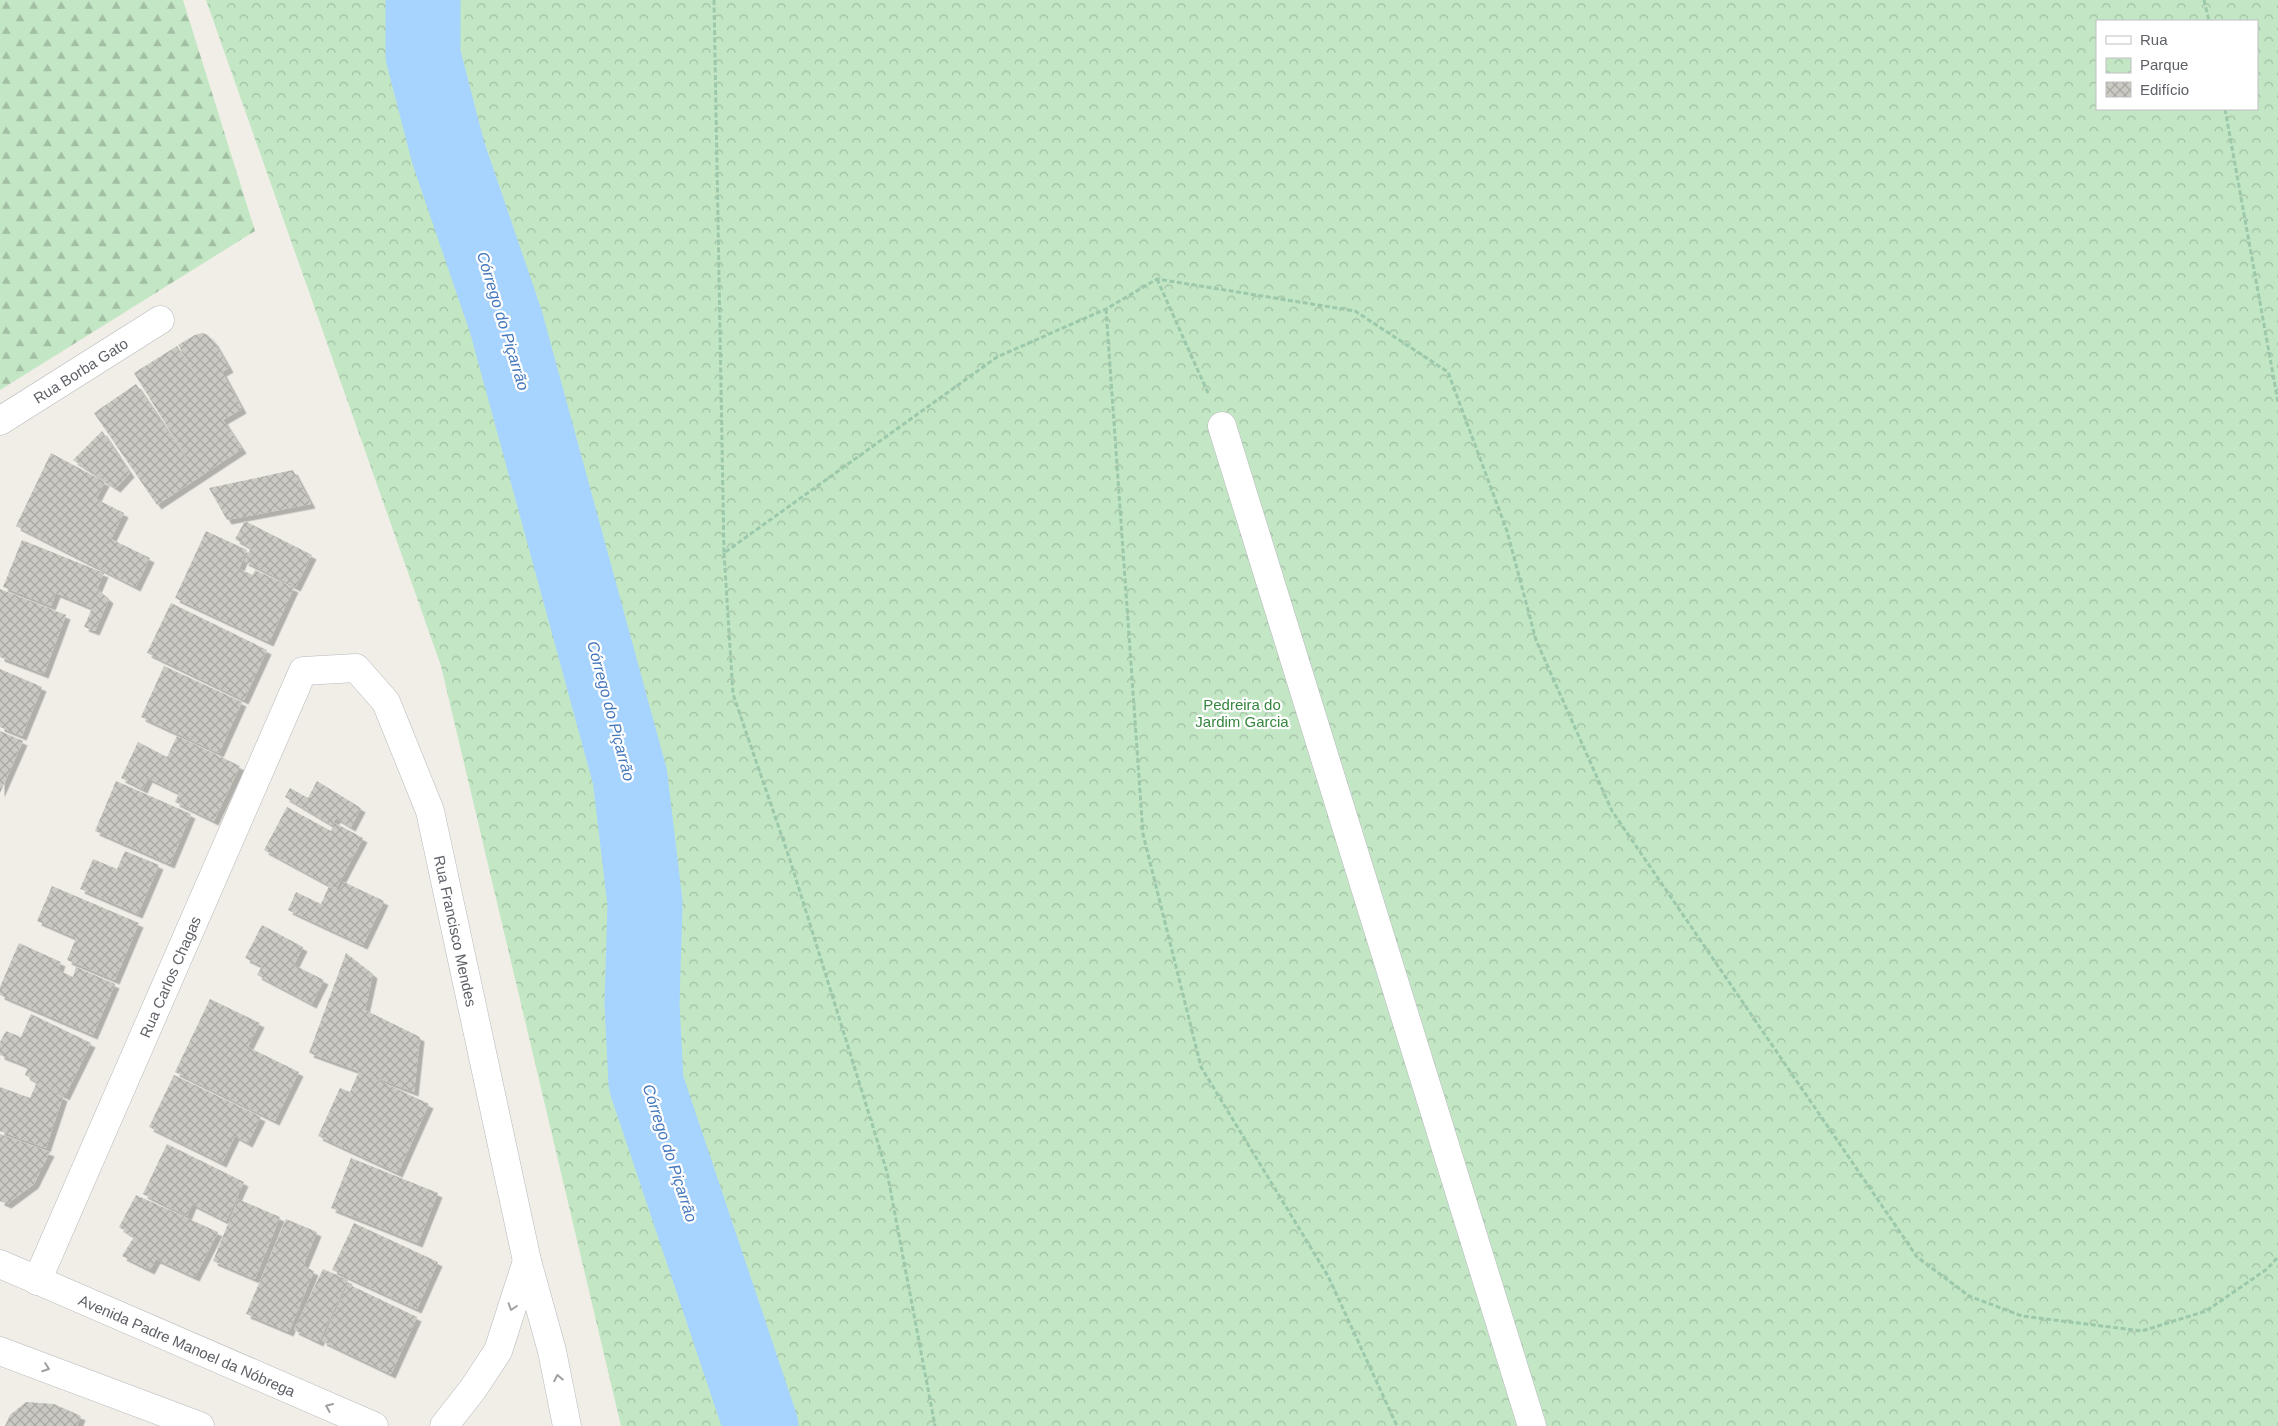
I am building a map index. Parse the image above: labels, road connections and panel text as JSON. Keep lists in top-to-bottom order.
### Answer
{
  "streets": {
    "street": [
      "Rua Borba Gato",
      "Rua Francisco Mendes",
      "Rua Carlos Chagas",
      "Avenida Padre Manoel da Nóbrega"
    ]
  },
  "crossings": [
    ["Rua Francisco Mendes", "Rua Carlos Chagas"],
    ["Rua Carlos Chagas", "Avenida Padre Manoel da Nóbrega"]
  ],
  "water": ["Córrego do Piçarrão"],
  "parks": ["Pedreira do Jardim Garcia"],
  "legend": ["Rua", "Parque", "Edifício"]
}
